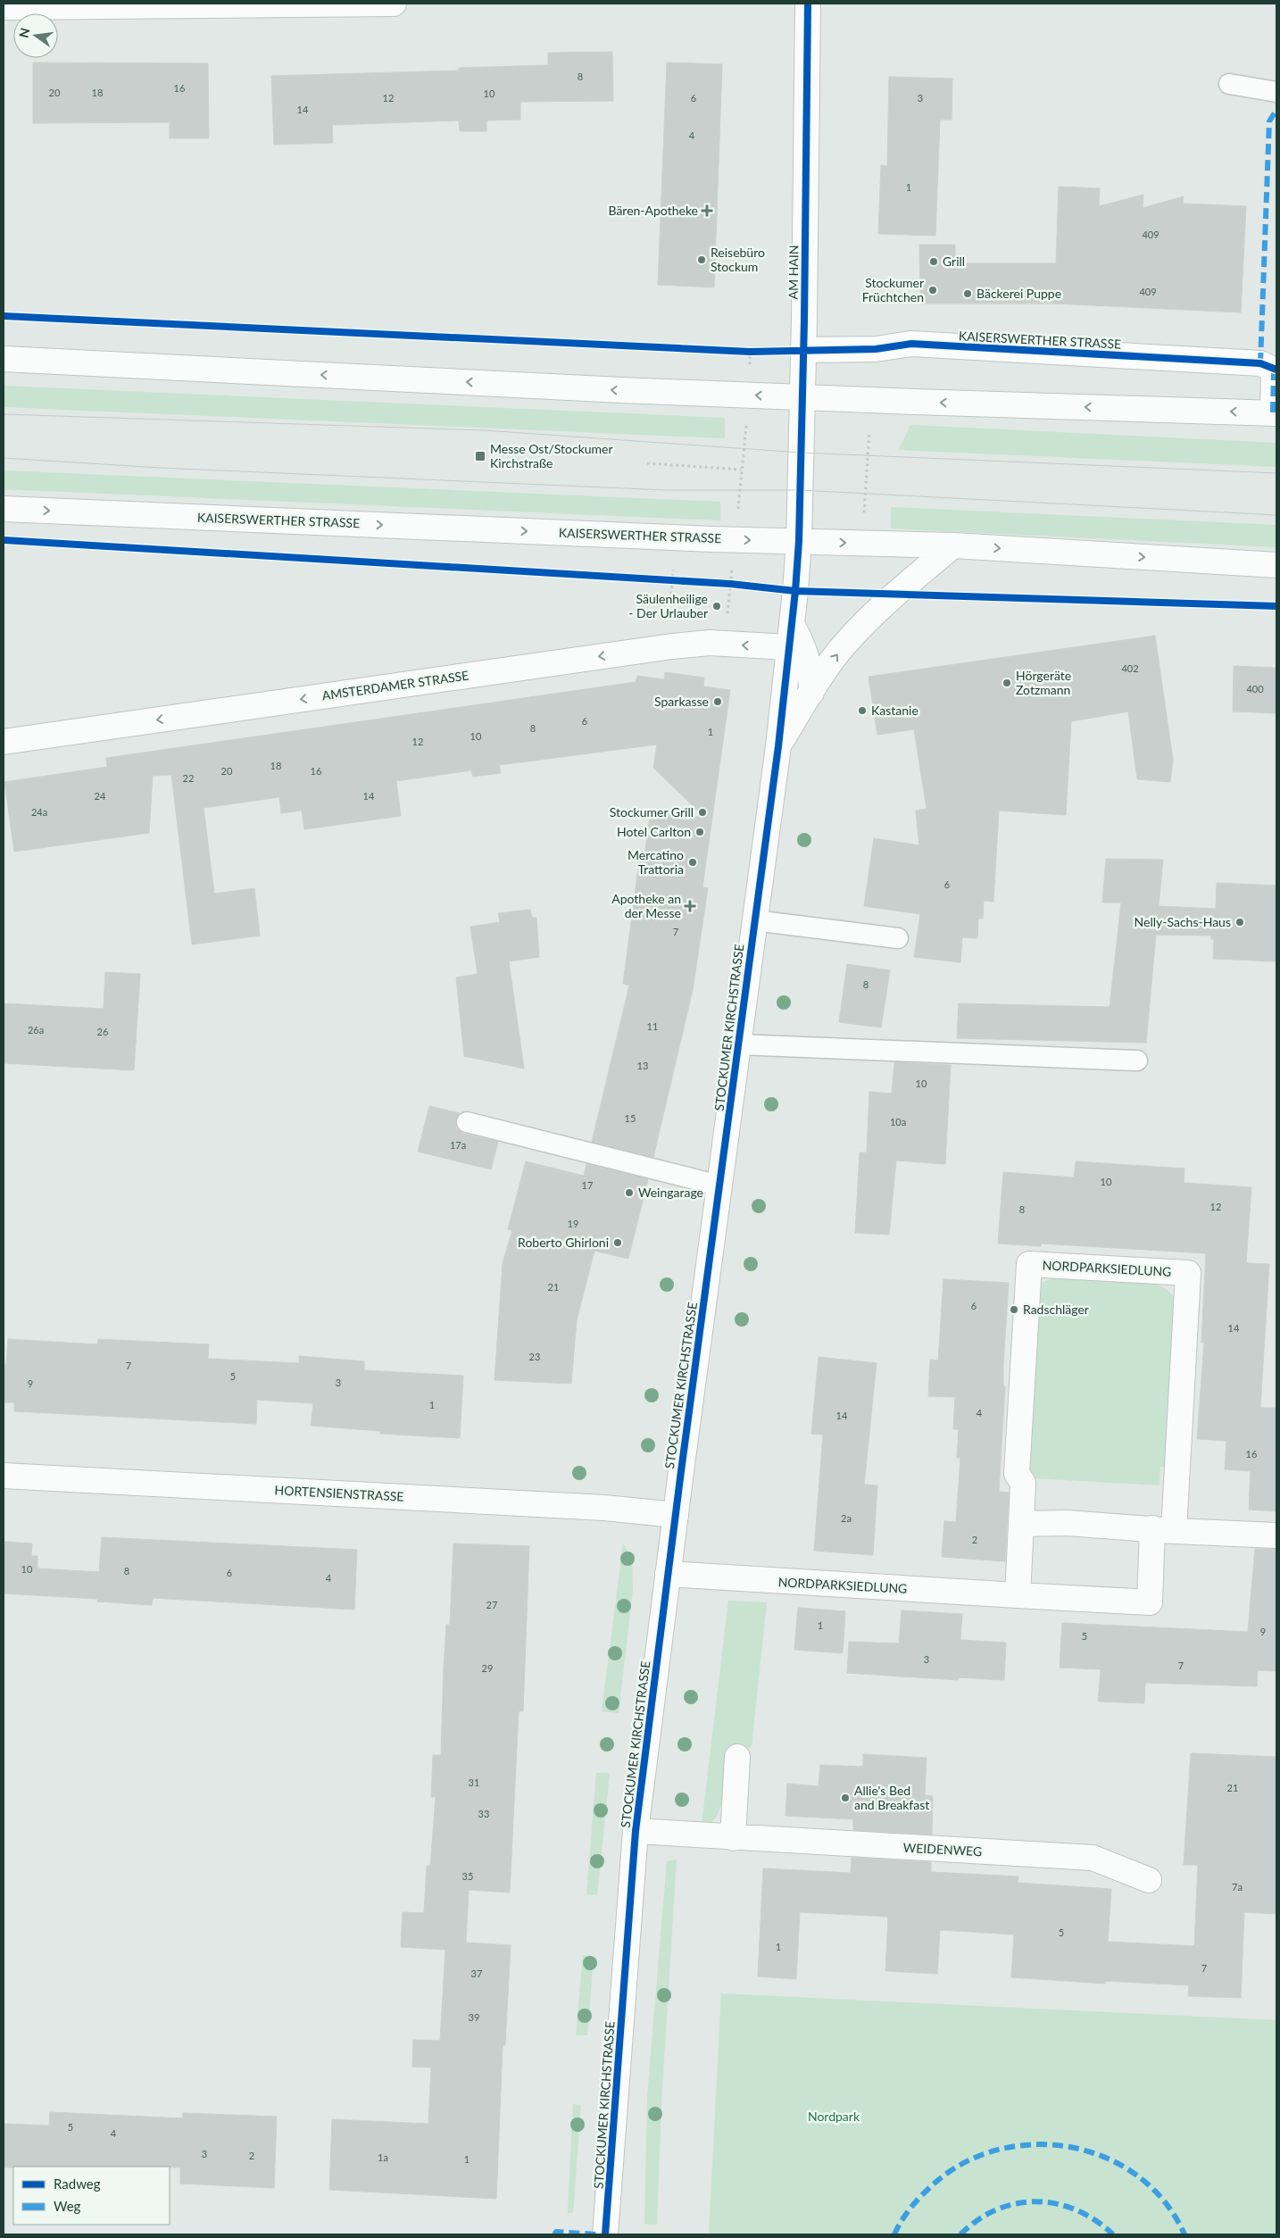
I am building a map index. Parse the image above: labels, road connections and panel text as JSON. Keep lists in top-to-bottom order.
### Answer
{
  "streets": {
    "street": [
      "AM HAIN",
      "KAISERSWERTHER STRASSE",
      "AMSTERDAMER STRASSE",
      "STOCKUMER KIRCHSTRASSE",
      "NORDPARKSIEDLUNG",
      "HORTENSIENSTRASSE",
      "WEIDENWEG"
    ]
  },
  "crossings": [
    ["AM HAIN", "KAISERSWERTHER STRASSE"],
    ["AM HAIN", "STOCKUMER KIRCHSTRASSE"],
    ["KAISERSWERTHER STRASSE", "STOCKUMER KIRCHSTRASSE"],
    ["AMSTERDAMER STRASSE", "STOCKUMER KIRCHSTRASSE"],
    ["STOCKUMER KIRCHSTRASSE", "NORDPARKSIEDLUNG"],
    ["STOCKUMER KIRCHSTRASSE", "HORTENSIENSTRASSE"],
    ["STOCKUMER KIRCHSTRASSE", "WEIDENWEG"]
  ],
  "one_way": ["AMSTERDAMER STRASSE"],
  "parks": ["Nordpark"],
  "places": {
    "health": ["Bären-Apotheke", "Apotheke an der Messe"],
    "other": [
      "Reisebüro Stockum",
      "Grill",
      "Stockumer Früchtchen",
      "Bäckerei Puppe",
      "Säulenheilige - Der Urlauber",
      "Hörgeräte Zotzmann",
      "Sparkasse",
      "Kastanie",
      "Stockumer Grill",
      "Hotel Carlton",
      "Mercatino Trattoria",
      "Nelly-Sachs-Haus",
      "Weingarage",
      "Roberto Ghirloni",
      "Radschläger",
      "Allie's Bed and Breakfast"
    ],
    "transit": ["Messe Ost/Stockumer Kirchstraße"]
  },
  "house_numbers": [
    "8",
    "16",
    "20",
    "18",
    "10",
    "12",
    "6",
    "3",
    "14",
    "4",
    "1",
    "409",
    "409",
    "402",
    "400",
    "6",
    "8",
    "1",
    "10",
    "12",
    "18",
    "20",
    "16",
    "22",
    "24",
    "14",
    "24a",
    "6",
    "7",
    "8",
    "11",
    "26a",
    "26",
    "13",
    "10",
    "15",
    "10a",
    "17a",
    "10",
    "17",
    "12",
    "8",
    "19",
    "21",
    "6",
    "14",
    "23",
    "7",
    "5",
    "3",
    "9",
    "1",
    "4",
    "14",
    "16",
    "2a",
    "2",
    "10",
    "8",
    "6",
    "4",
    "27",
    "1",
    "9",
    "5",
    "3",
    "7",
    "29",
    "31",
    "21",
    "33",
    "35",
    "7a",
    "5",
    "1",
    "7",
    "37",
    "39",
    "5",
    "4",
    "3",
    "2",
    "1a",
    "1"
  ],
  "legend": ["Radweg", "Weg"],
  "north": "left"
}
